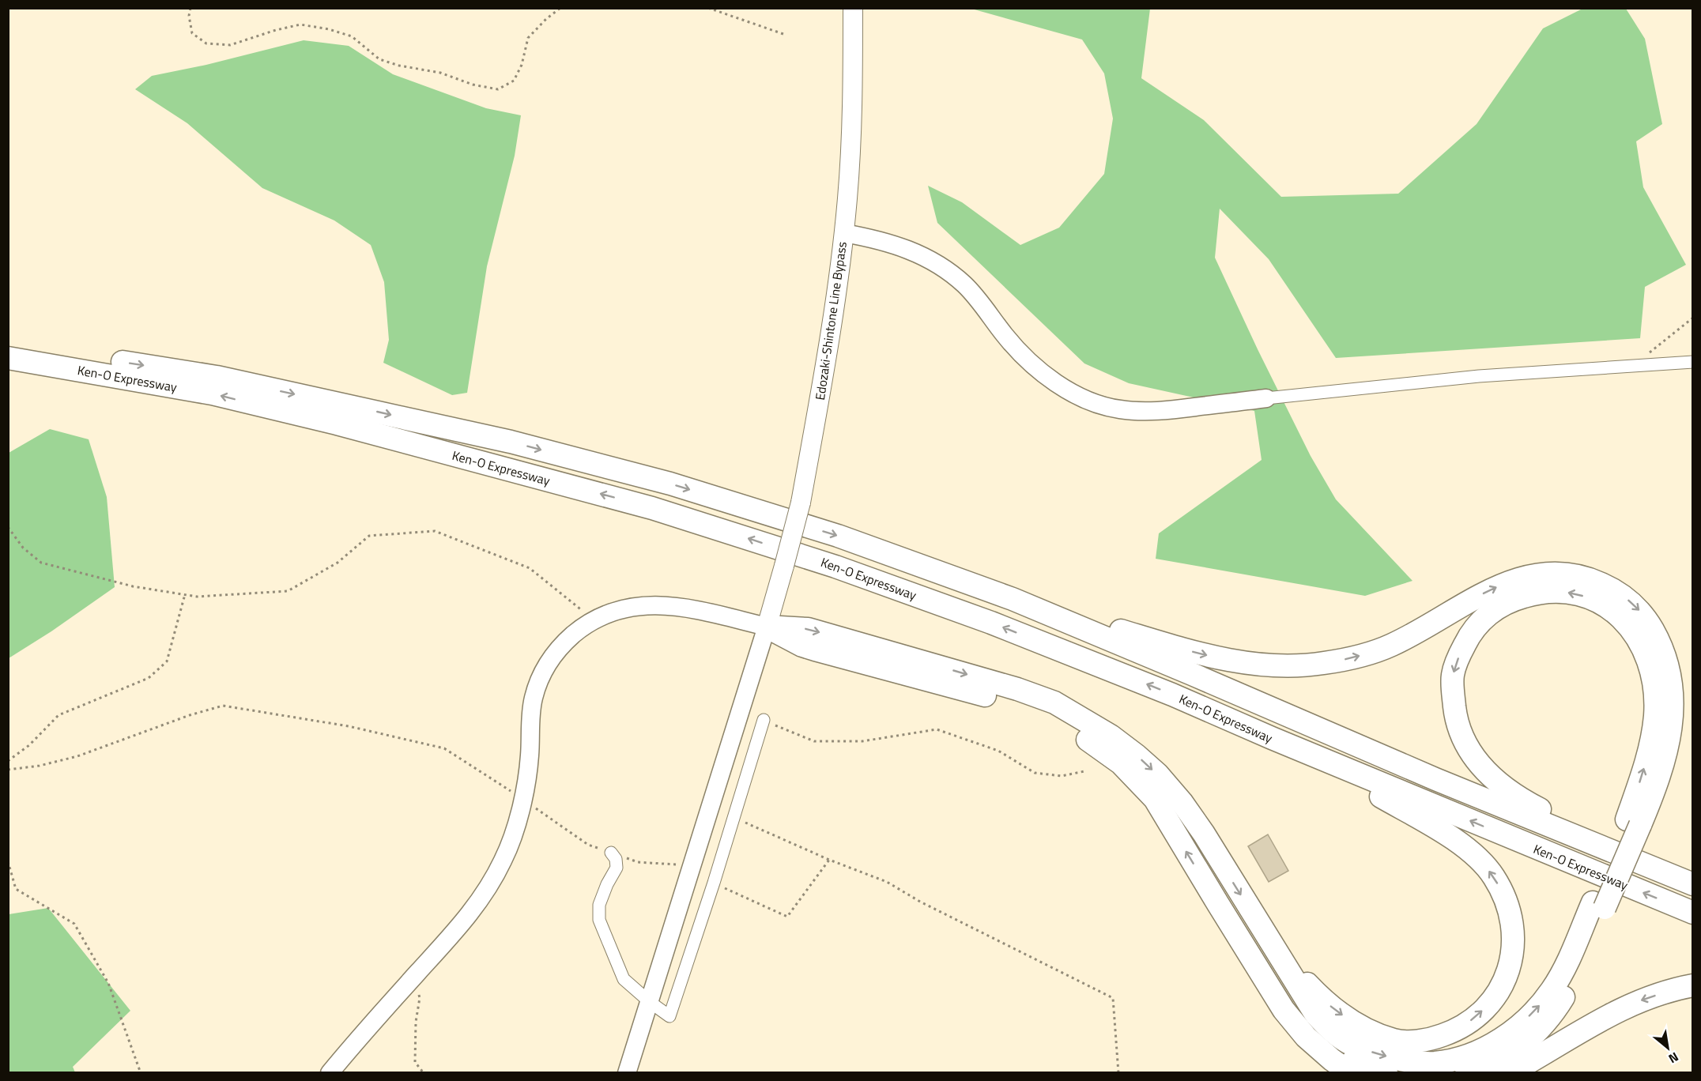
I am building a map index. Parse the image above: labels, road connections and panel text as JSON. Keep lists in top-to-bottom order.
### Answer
{
  "streets": {
    "highway": ["Ken-O Expressway"],
    "main road": ["Edozaki-Shintone Line Bypass"]
  },
  "north": "bottom right"
}
